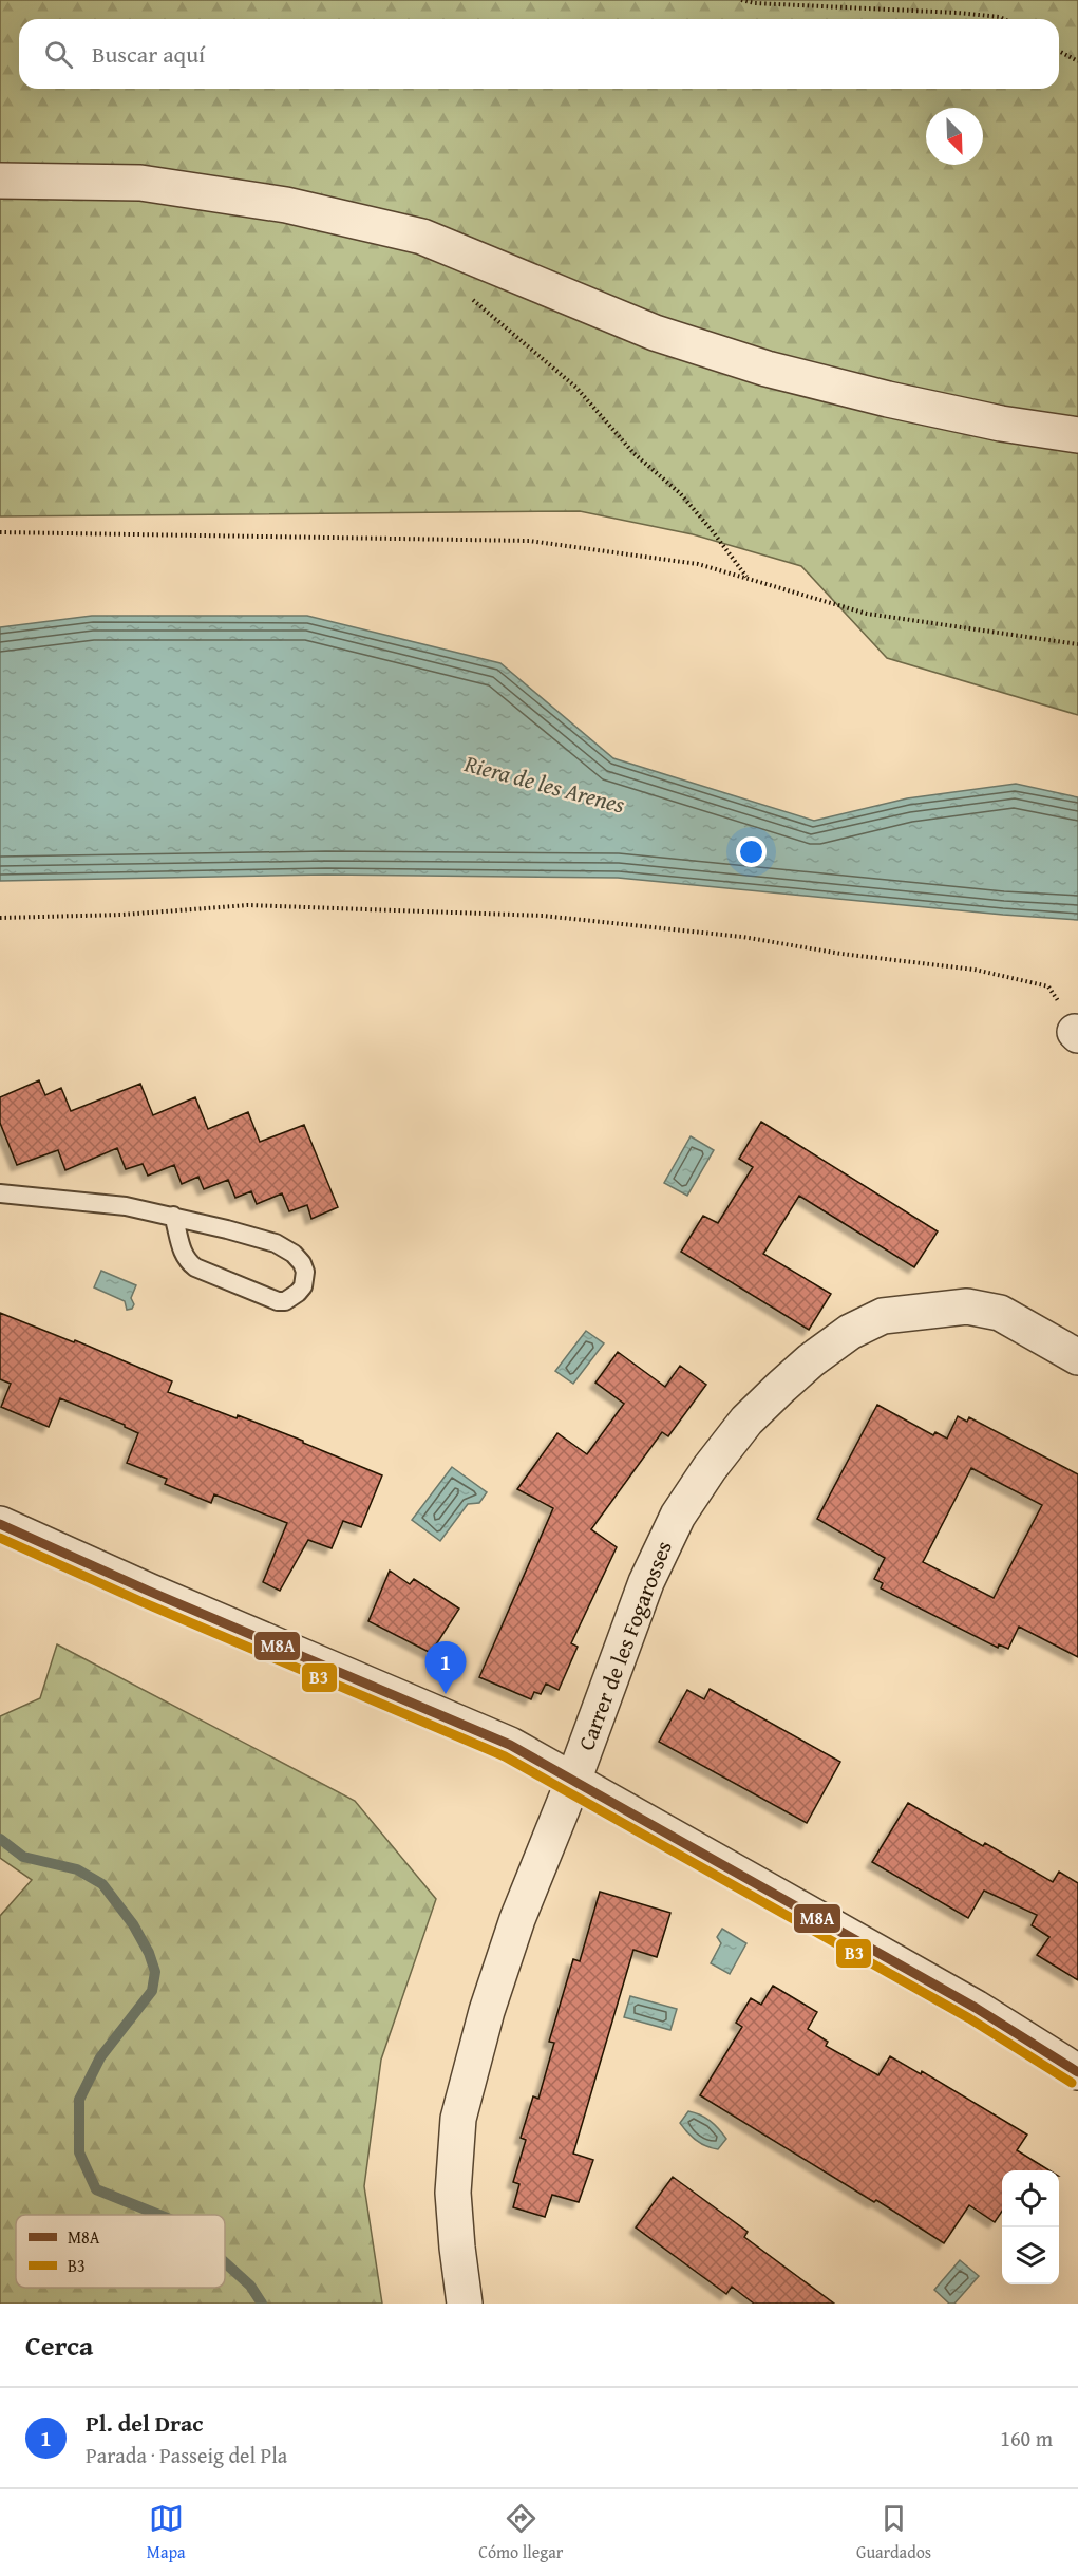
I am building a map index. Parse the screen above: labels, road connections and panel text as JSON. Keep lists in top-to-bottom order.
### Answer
{
  "streets": {
    "street": ["Carrer de les Fogarosses"]
  },
  "water": ["Riera de les Arenes"],
  "lines": ["transit line M8A", "transit line B3"],
  "legend": ["M8A", "B3"],
  "north": "bottom right",
  "page": {
    "search": "Buscar aquí",
    "pins": "1",
    "heading": "Cerca",
    "list": [
      {
        "mark": "1",
        "name": "Pl. del Drac",
        "note": "Parada · Passeig del Pla",
        "value": "160 m"
      }
    ],
    "nav": ["Mapa", "Cómo llegar", "Guardados"]
  }
}
